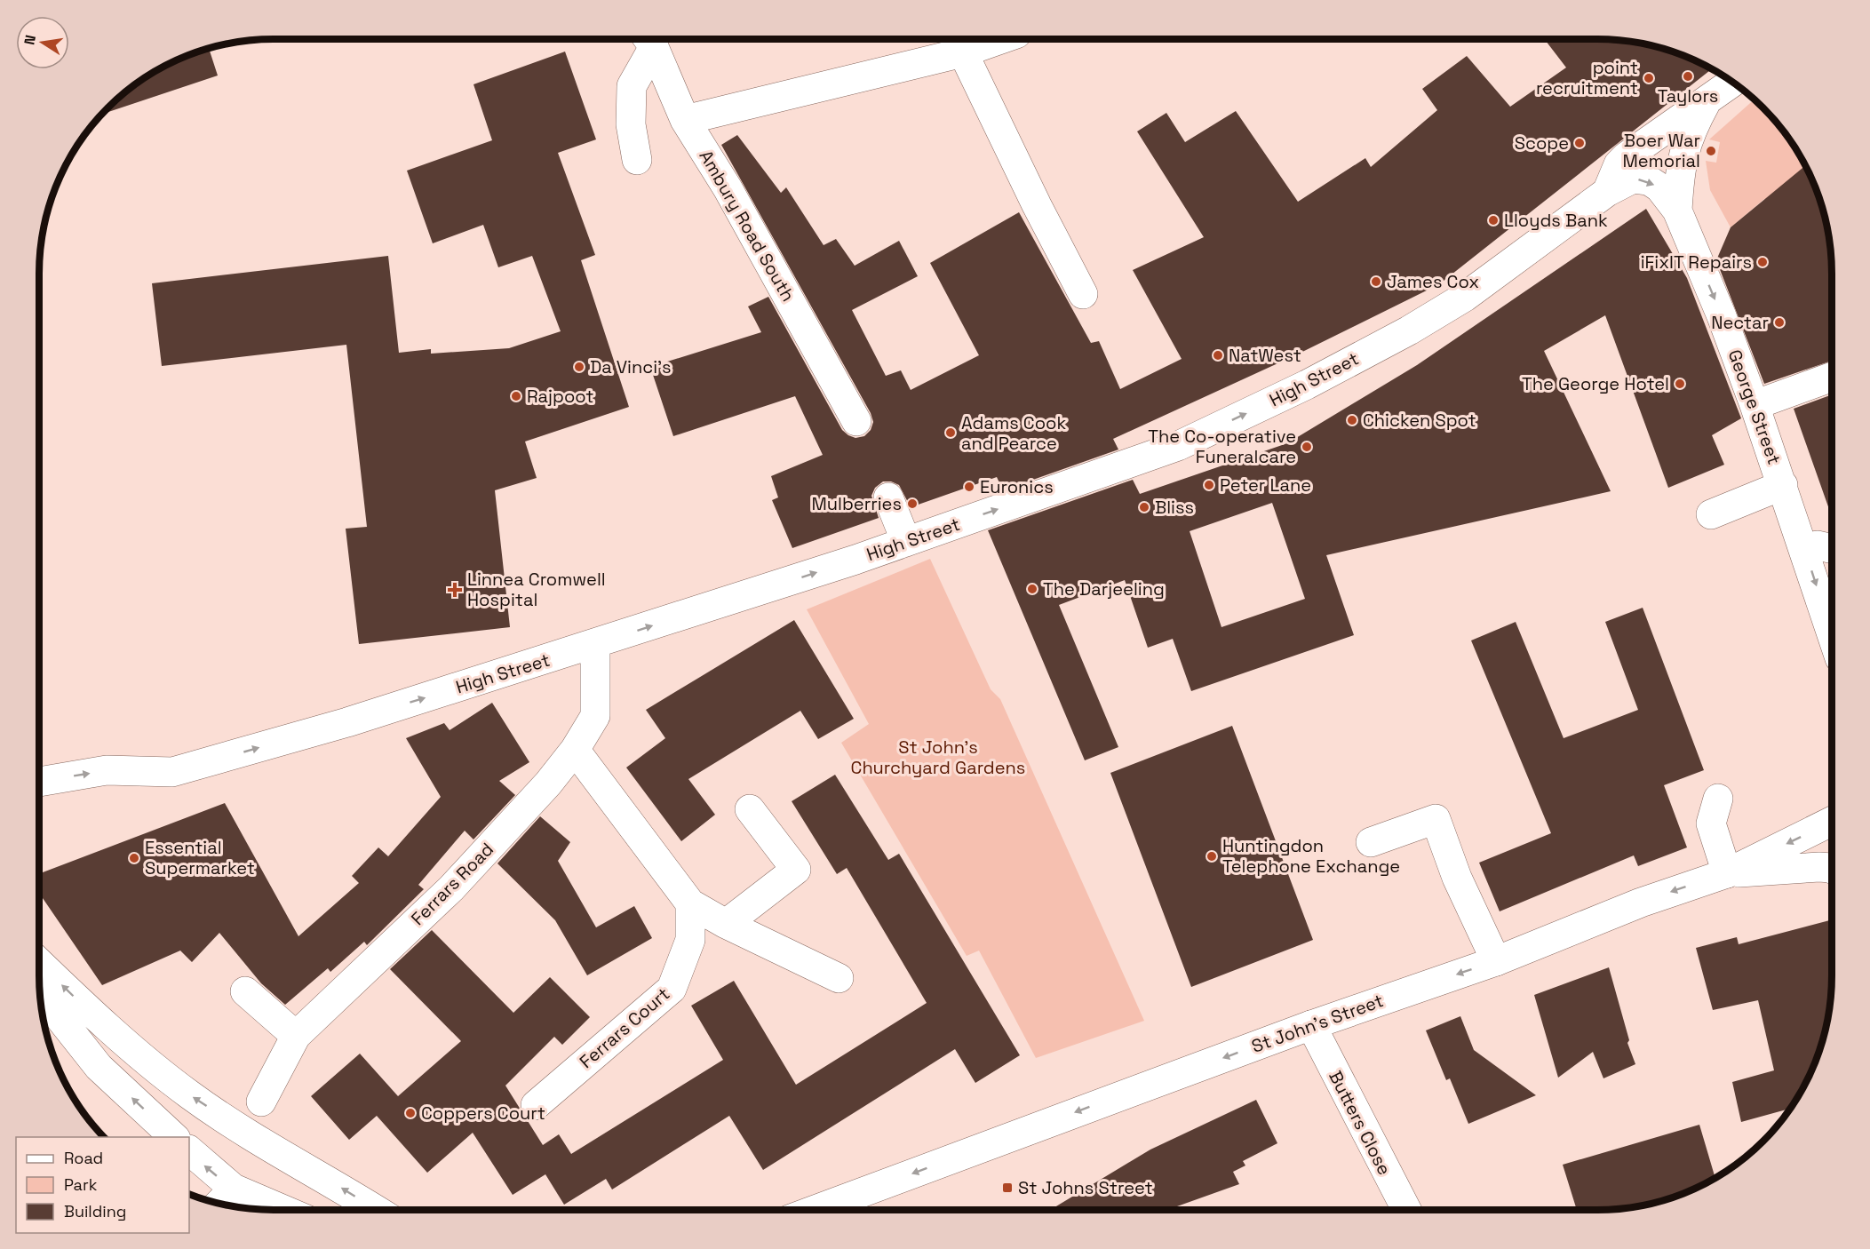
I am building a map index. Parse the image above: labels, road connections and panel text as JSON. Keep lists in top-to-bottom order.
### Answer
{
  "streets": {
    "street": [
      "Ambury Road South",
      "High Street",
      "George Street",
      "Ferrars Road",
      "St John's Street",
      "Ferrars Court",
      "Butters Close"
    ]
  },
  "crossings": [
    ["High Street", "George Street"],
    ["High Street", "Ferrars Road"],
    ["St John's Street", "Butters Close"]
  ],
  "one_way": ["High Street", "George Street", "St John's Street"],
  "parks": ["St John's Churchyard Gardens"],
  "places": {
    "other": [
      "Taylors",
      "point recruitment",
      "Scope",
      "Boer War Memorial",
      "Lloyds Bank",
      "iFixIT Repairs",
      "James Cox",
      "Nectar",
      "NatWest",
      "Da Vinci's",
      "The George Hotel",
      "Rajpoot",
      "Chicken Spot",
      "Adams Cook and Pearce",
      "The Co-operative Funeralcare",
      "Peter Lane",
      "Euronics",
      "Mulberries",
      "Bliss",
      "The Darjeeling",
      "Huntingdon Telephone Exchange",
      "Essential Supermarket",
      "Coppers Court"
    ],
    "health": ["Linnea Cromwell Hospital"],
    "transit": ["St Johns Street"]
  },
  "legend": ["Road", "Park", "Building"],
  "north": "left"
}
